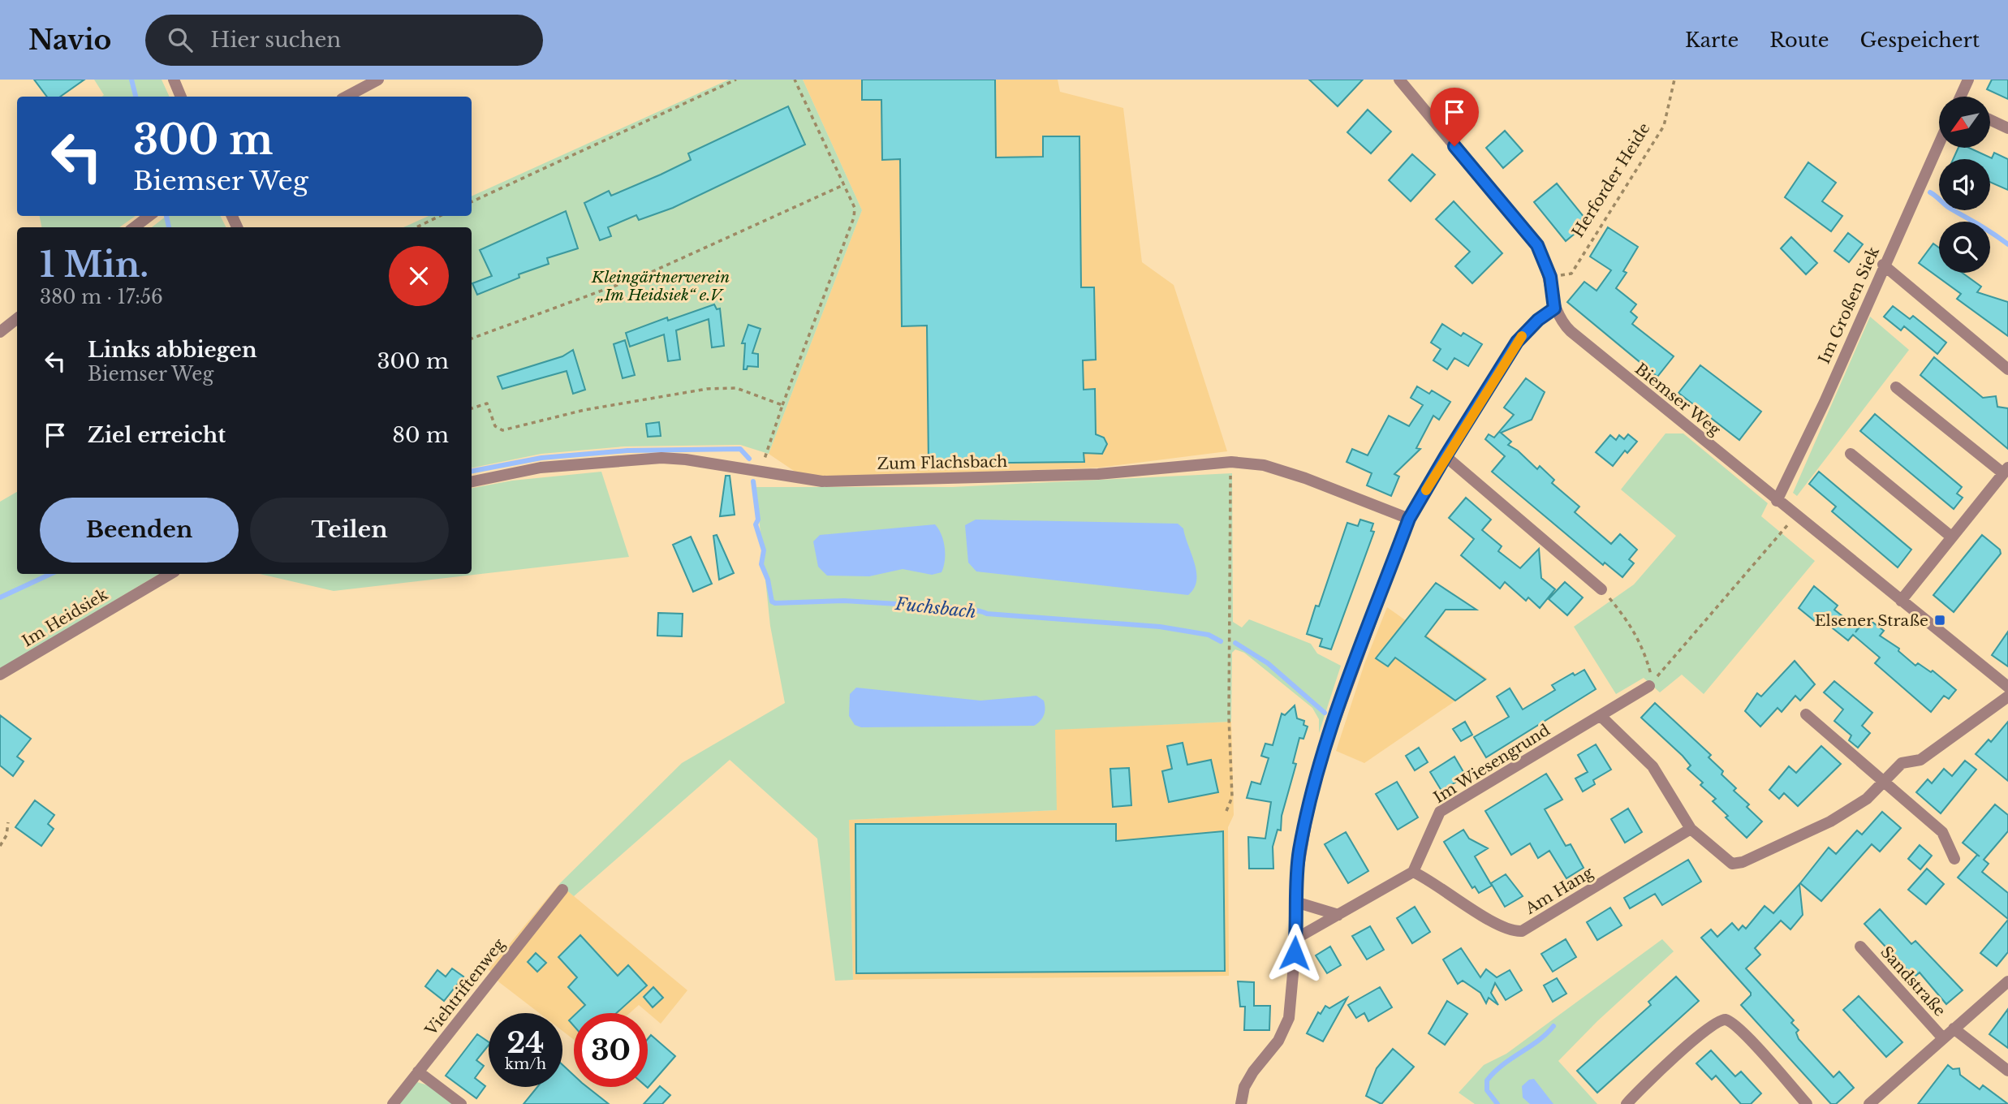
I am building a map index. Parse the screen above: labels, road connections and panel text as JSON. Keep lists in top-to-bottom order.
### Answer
{
  "streets": {
    "street": [
      "Im Großen Siek",
      "Biemser Weg",
      "Zum Flachsbach",
      "Im Heidsiek",
      "Im Wiesengrund",
      "Am Hang",
      "Sandstraße",
      "Viehtriftenweg"
    ],
    "path": ["Herforder Heide"]
  },
  "crossings": [
    ["Herforder Heide", "Biemser Weg"],
    ["Im Großen Siek", "Biemser Weg"],
    ["Im Wiesengrund", "Am Hang"]
  ],
  "water": ["Fuchsbach"],
  "parks": ["Kleingärtnerverein „Im Heidsiek“ e.V."],
  "places": {
    "transit": ["Elsener Straße"]
  },
  "north": "bottom left",
  "page": {
    "header": "Navio",
    "search": "Hier suchen",
    "nav": ["Karte", "Route", "Gespeichert"],
    "turn": ["300 m", "Biemser Weg"],
    "heading": ["1 Min.", "380 m · 17:56"],
    "list": [
      {
        "name": "Links abbiegen",
        "note": "Biemser Weg",
        "value": "300 m"
      },
      {
        "name": "Ziel erreicht",
        "value": "80 m"
      }
    ],
    "buttons": ["Beenden", "Teilen"],
    "speed": "24 km/h",
    "limit": "30"
  }
}
